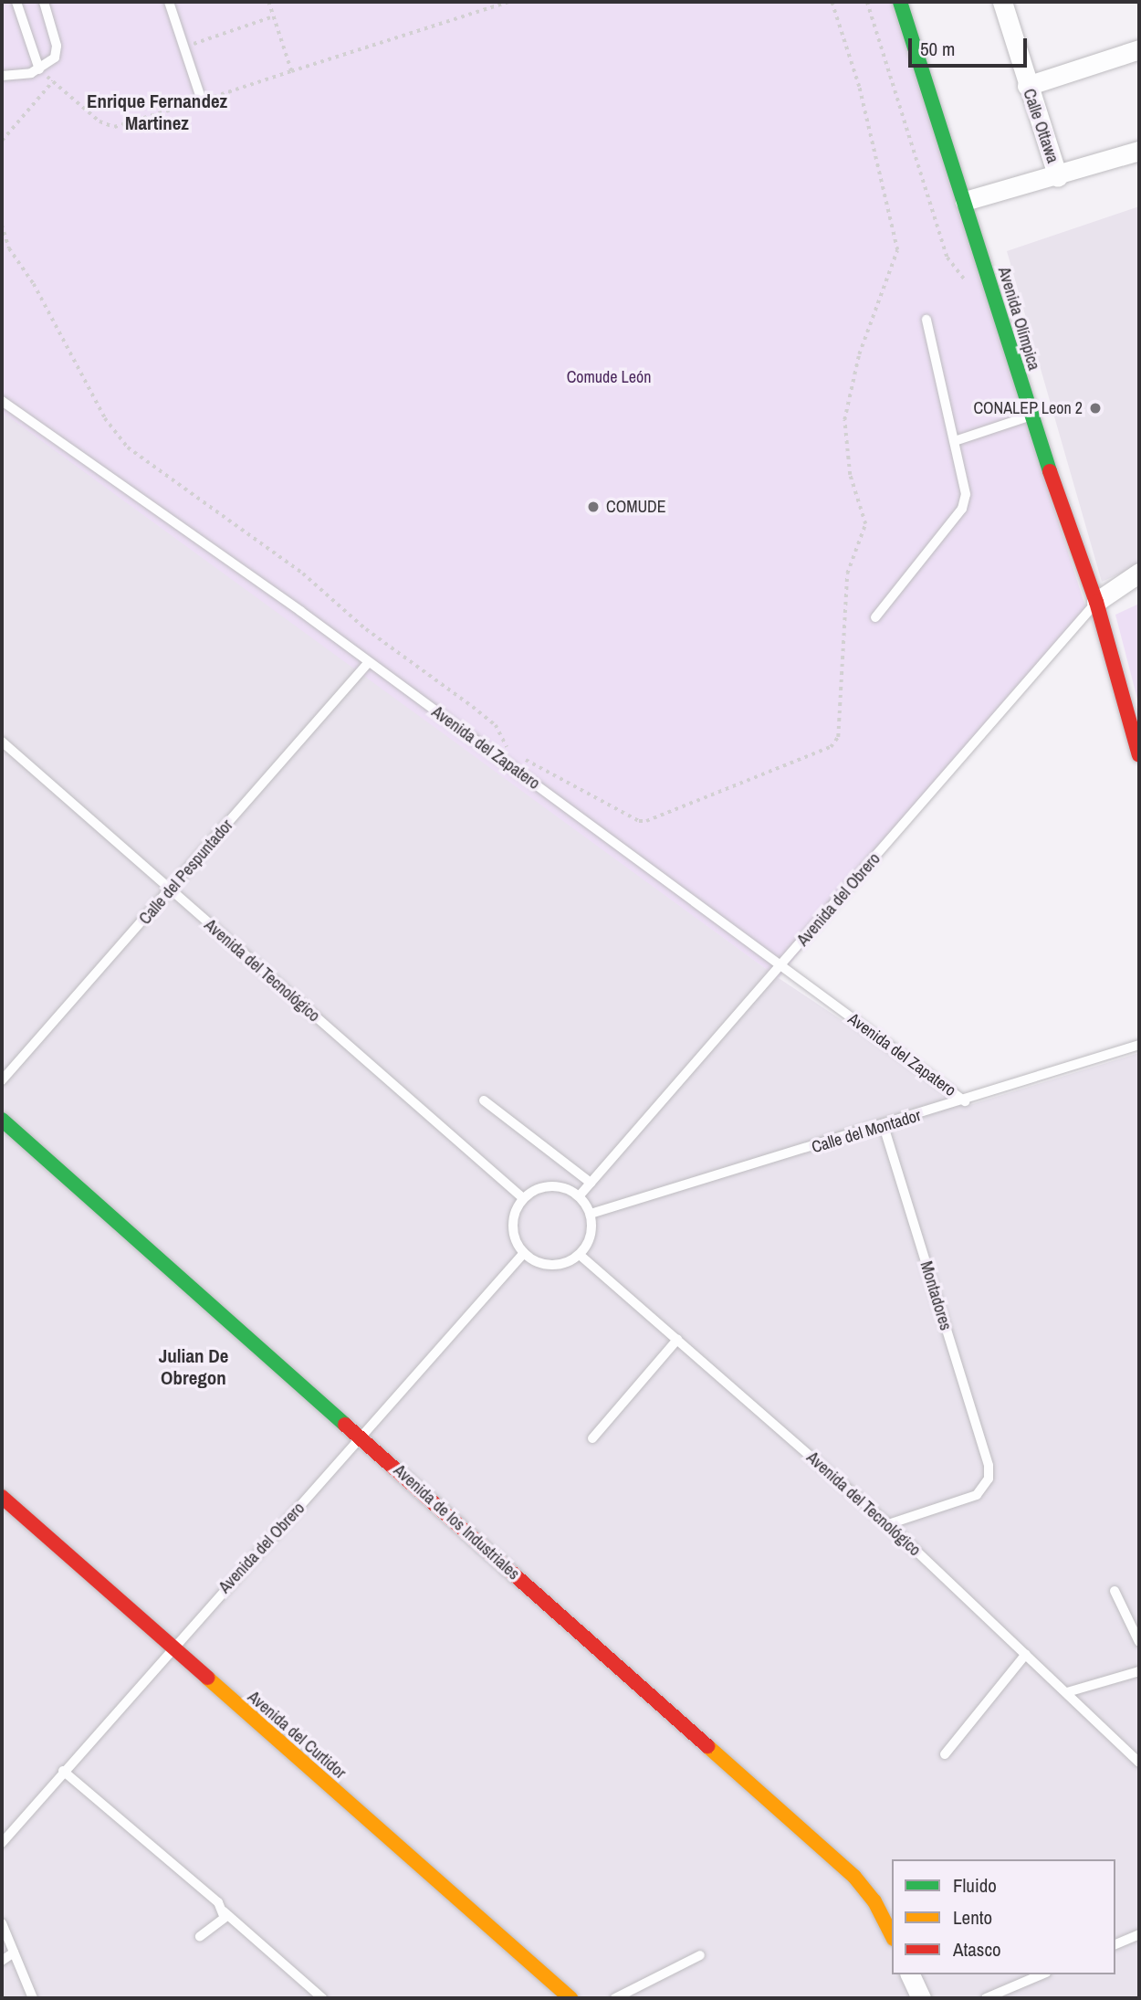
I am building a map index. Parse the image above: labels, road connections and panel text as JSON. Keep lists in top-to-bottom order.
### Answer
{
  "streets": {
    "street": [
      "Calle Ottawa",
      "Avenida Olímpica",
      "Avenida de los Industriales",
      "Avenida del Curtidor"
    ],
    "lane": [
      "Avenida del Zapatero",
      "Calle del Pespuntador",
      "Avenida del Obrero",
      "Avenida del Tecnológico",
      "Calle del Montador",
      "Montadores"
    ]
  },
  "crossings": [
    ["Avenida Olímpica", "Avenida del Obrero"],
    ["Avenida del Zapatero", "Calle del Pespuntador"],
    ["Avenida del Zapatero", "Avenida del Obrero"],
    ["Avenida del Zapatero", "Calle del Montador"],
    ["Calle del Pespuntador", "Avenida del Tecnológico"],
    ["Avenida del Obrero", "Avenida del Tecnológico"],
    ["Avenida del Obrero", "Calle del Montador"],
    ["Avenida del Obrero", "Avenida de los Industriales"],
    ["Avenida del Obrero", "Avenida del Curtidor"],
    ["Avenida del Tecnológico", "Calle del Montador"],
    ["Avenida del Tecnológico", "Montadores"],
    ["Calle del Montador", "Montadores"]
  ],
  "districts": ["Enrique Fernandez Martinez", "Julian De Obregon"],
  "parks": ["Comude León"],
  "places": ["CONALEP Leon 2", "COMUDE"],
  "legend": ["Fluido", "Lento", "Atasco"],
  "scale_bar": "50 m"
}
